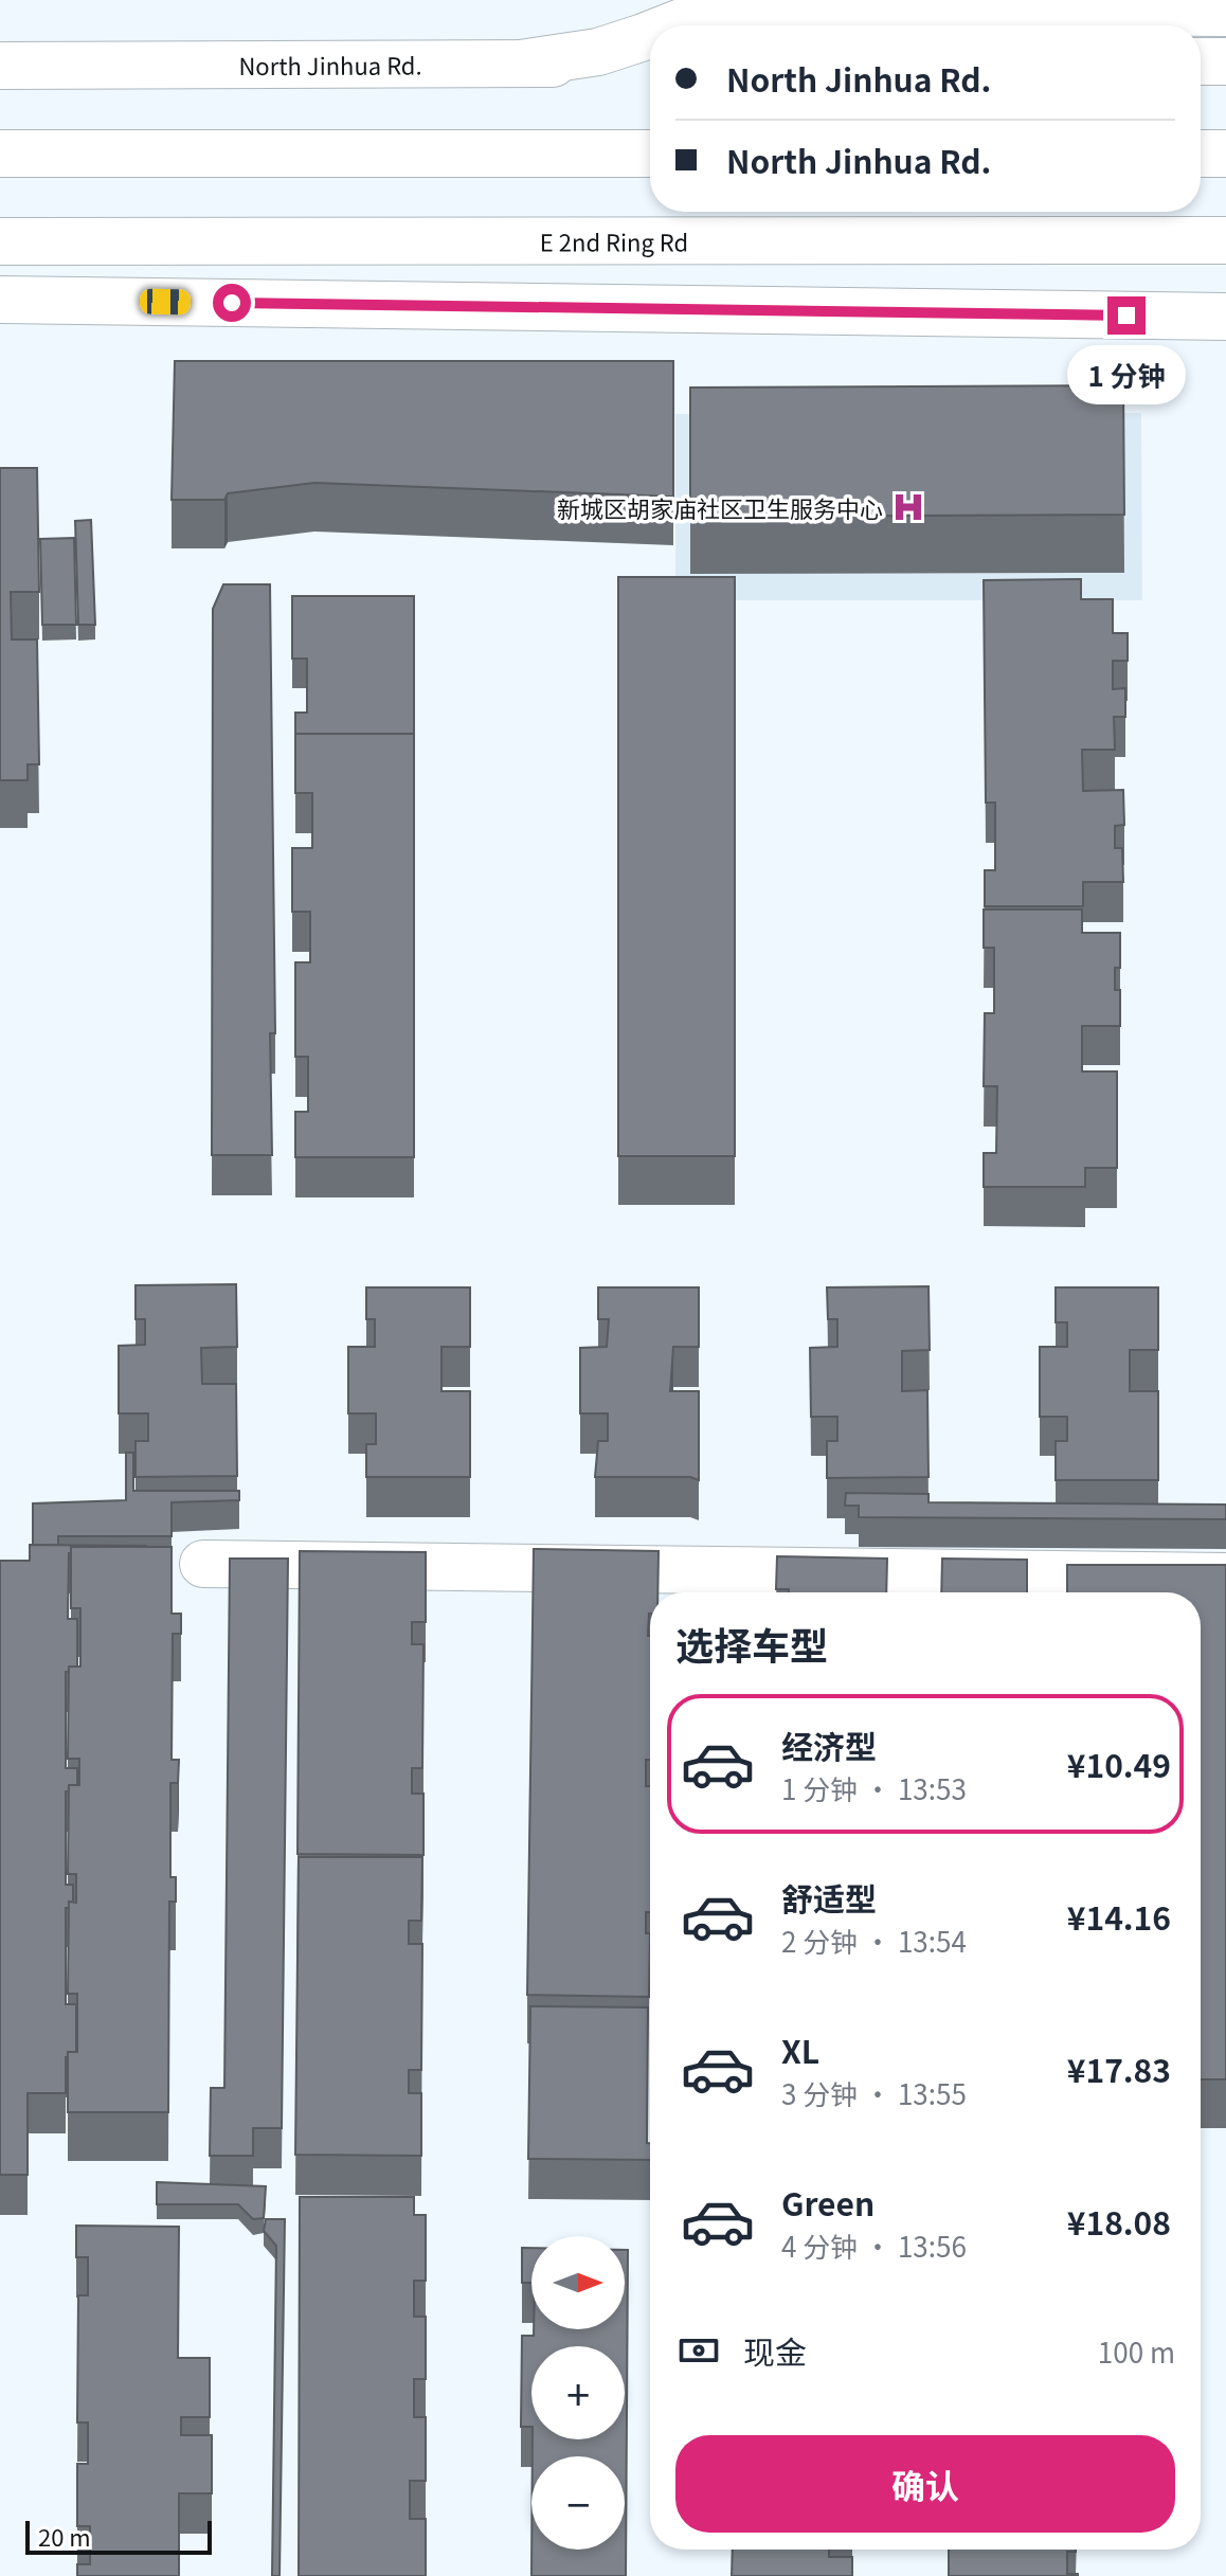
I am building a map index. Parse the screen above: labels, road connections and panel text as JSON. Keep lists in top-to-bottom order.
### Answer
{
  "streets": {
    "main road": ["North Jinhua Rd.", "E 2nd Ring Rd"]
  },
  "places": {
    "hospital": ["新城区胡家庙社区卫生服务中心"]
  },
  "scale_bar": "20 m",
  "north": "right",
  "page": {
    "banner": ["North Jinhua Rd.", "North Jinhua Rd."],
    "bubble": "1 分钟",
    "heading": "选择车型",
    "list": [
      {
        "name": "经济型",
        "note": "1 分钟 · 13:53",
        "value": "¥10.49"
      },
      {
        "name": "舒适型",
        "note": "2 分钟 · 13:54",
        "value": "¥14.16"
      },
      {
        "name": "XL",
        "note": "3 分钟 · 13:55",
        "value": "¥17.83"
      },
      {
        "name": "Green",
        "note": "4 分钟 · 13:56",
        "value": "¥18.08"
      }
    ],
    "map_buttons": ["+", "−"],
    "pay": ["现金", "100 m"],
    "buttons": "确认",
    "scale": "20 m"
  }
}
